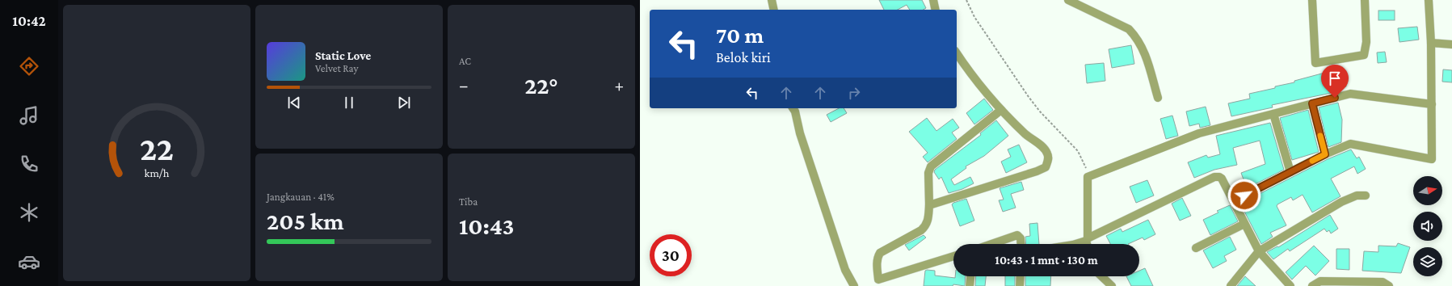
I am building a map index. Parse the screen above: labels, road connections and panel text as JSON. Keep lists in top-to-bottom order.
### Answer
{
  "north": "right",
  "page": {
    "tabs": "10:42",
    "tile": [
      "AC",
      ["Jangkauan · 41%", "205 km"],
      ["Tiba", "10:43"]
    ],
    "turn": ["70 m", "Belok kiri"],
    "song": ["Static Love", "Velvet Ray"],
    "heat": ["−", "22°", "+"],
    "limit": "30",
    "trip": "10:43 · 1 mnt · 130 m",
    "gauge": ["22", "km/h"]
  }
}
